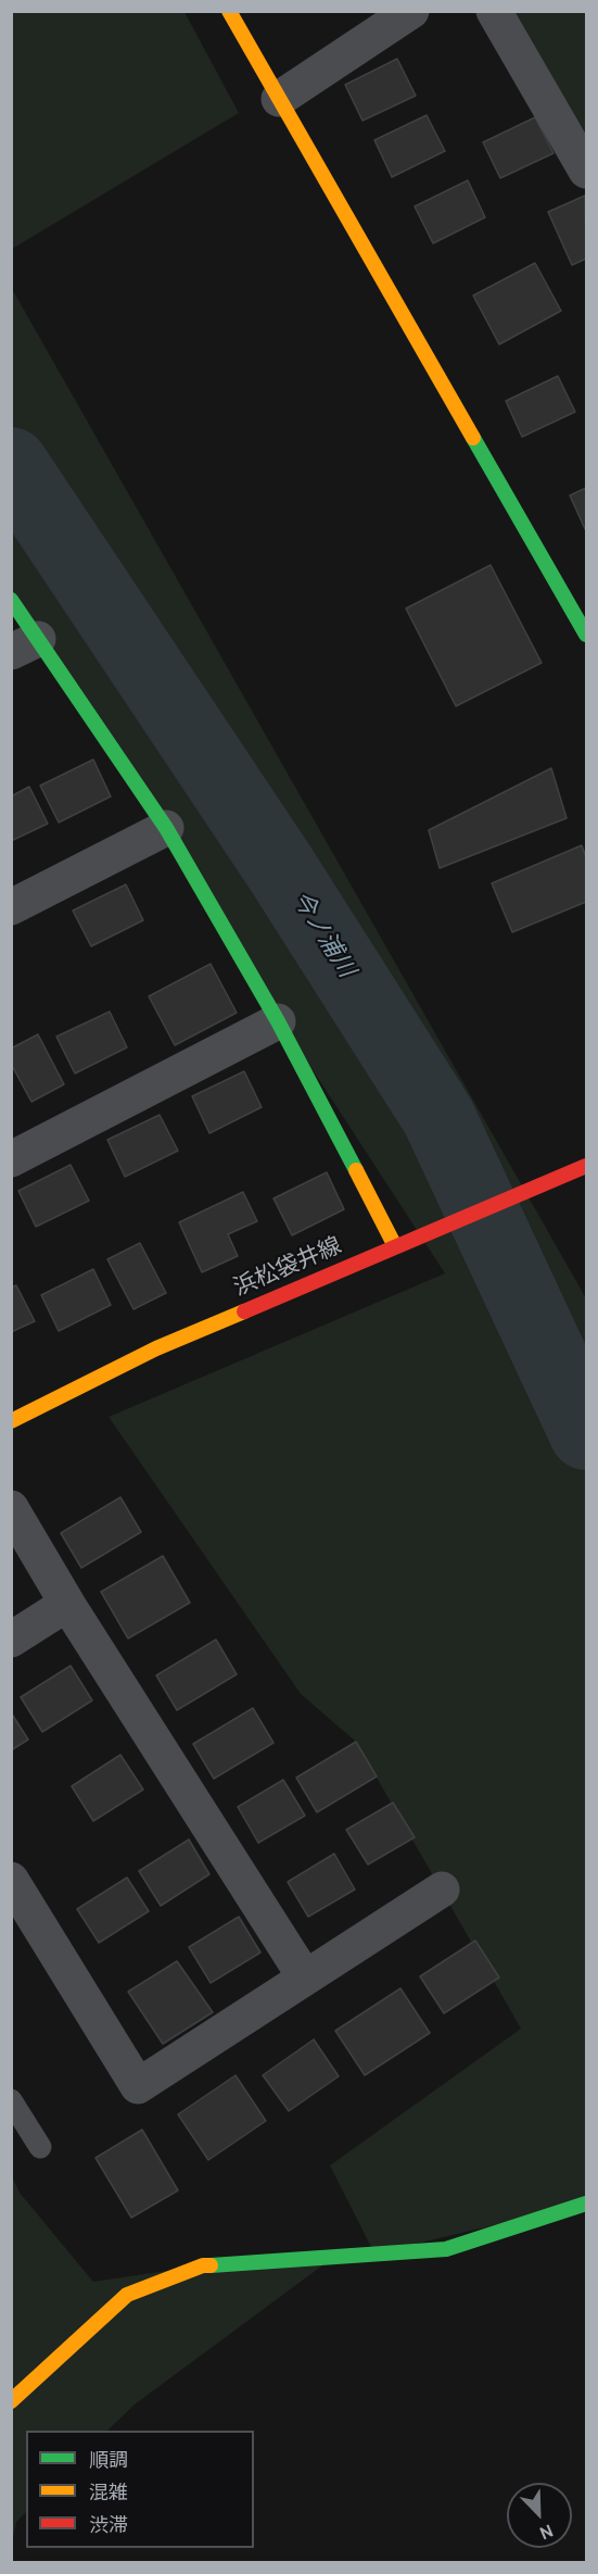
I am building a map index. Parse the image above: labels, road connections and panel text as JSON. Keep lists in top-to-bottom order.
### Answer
{
  "streets": {
    "street": ["浜松袋井線"]
  },
  "water": ["今ノ浦川"],
  "legend": ["順調", "混雑", "渋滞"],
  "north": "bottom right"
}
